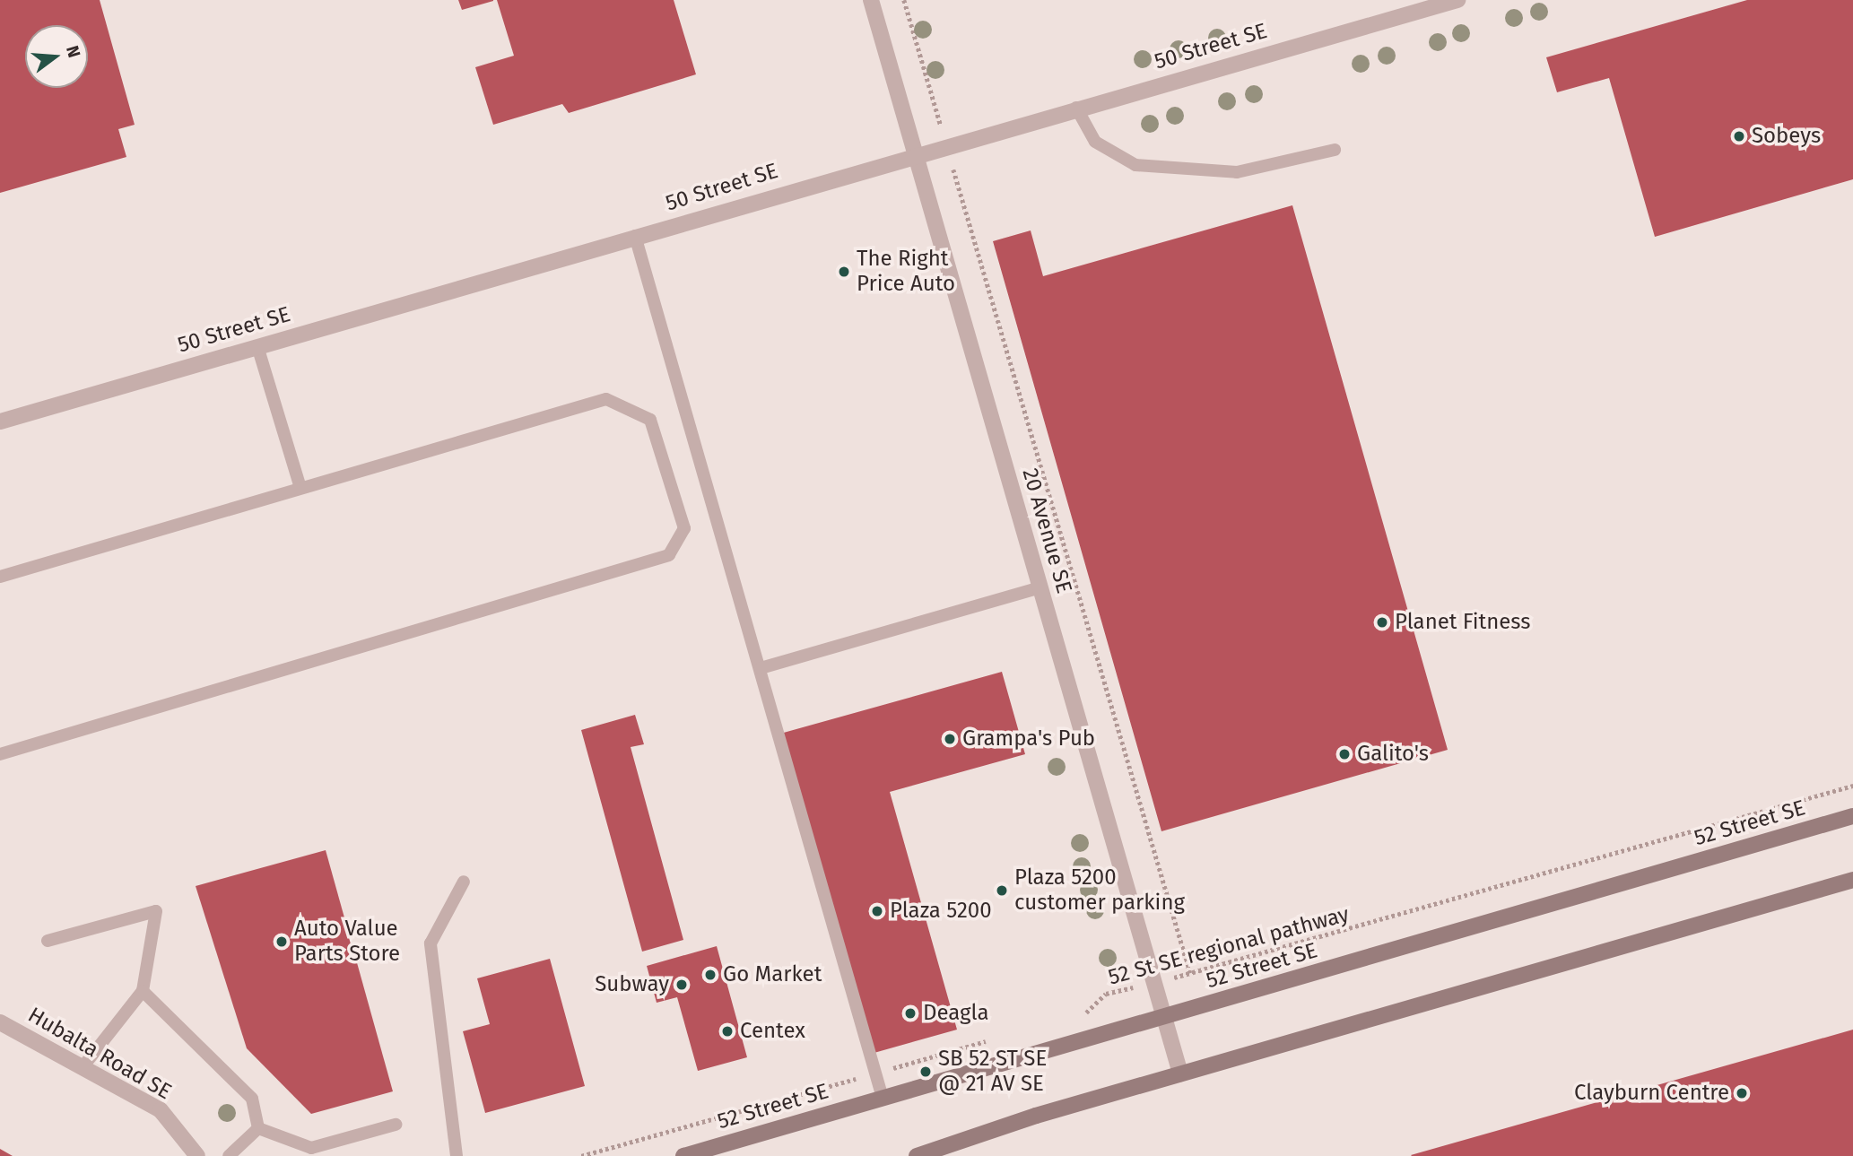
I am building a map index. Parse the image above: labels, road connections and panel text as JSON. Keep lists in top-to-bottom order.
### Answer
{
  "streets": {
    "main road": ["52 Street SE"],
    "street": ["50 Street SE", "20 Avenue SE", "Hubalta Road SE"],
    "path": ["52 St SE regional pathway"]
  },
  "crossings": [
    ["50 Street SE", "20 Avenue SE"],
    ["20 Avenue SE", "52 Street SE"],
    ["20 Avenue SE", "52 St SE regional pathway"]
  ],
  "places": [
    "Sobeys",
    "The Right Price Auto",
    "Planet Fitness",
    "Grampa's Pub",
    "Galito's",
    "Plaza 5200 customer parking",
    "Plaza 5200",
    "Auto Value Parts Store",
    "Go Market",
    "Subway",
    "Deagla",
    "Centex",
    "SB 52 ST SE @ 21 AV SE",
    "Clayburn Centre"
  ],
  "north": "right"
}
